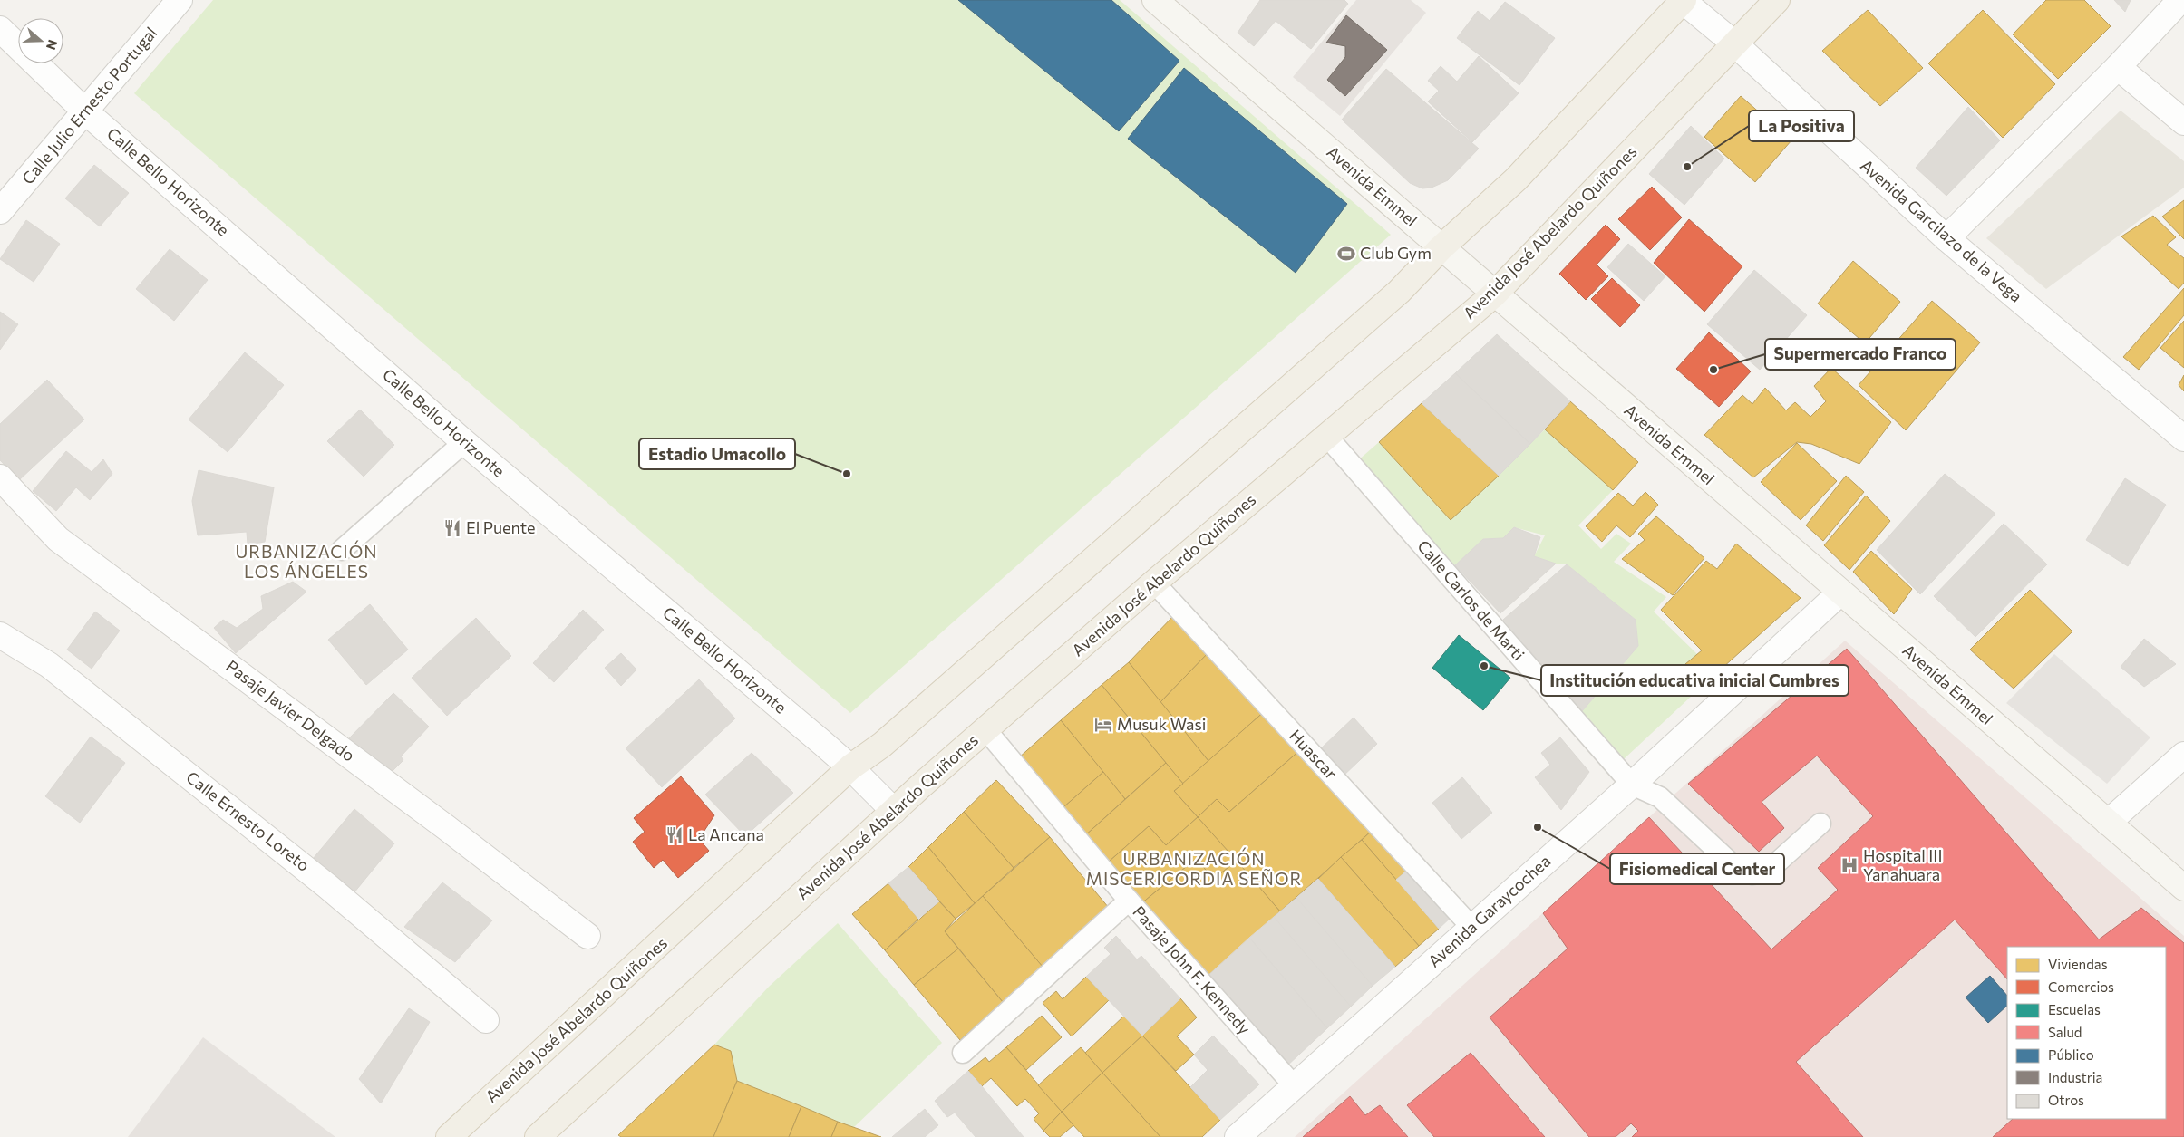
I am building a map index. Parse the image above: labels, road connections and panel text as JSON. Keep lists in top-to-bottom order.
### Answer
{
  "streets": {
    "main road": ["Avenida José Abelardo Quiñones"],
    "street": [
      "Calle Julio Ernesto Portugal",
      "Calle Bello Horizonte",
      "Avenida Emmel",
      "Avenida Garcilazo de la Vega",
      "Pasaje Javier Delgado",
      "Calle Ernesto Loreto",
      "Avenida Garaycochea"
    ],
    "lane": ["Calle Carlos de Marti", "Huascar", "Pasaje John F. Kennedy"]
  },
  "crossings": [
    ["Calle Julio Ernesto Portugal", "Calle Bello Horizonte"],
    ["Calle Bello Horizonte", "Avenida José Abelardo Quiñones"],
    ["Avenida Emmel", "Avenida José Abelardo Quiñones"],
    ["Avenida Emmel", "Avenida Garaycochea"],
    ["Avenida Garcilazo de la Vega", "Avenida José Abelardo Quiñones"],
    ["Avenida José Abelardo Quiñones", "Calle Carlos de Marti"],
    ["Avenida José Abelardo Quiñones", "Huascar"],
    ["Avenida José Abelardo Quiñones", "Pasaje John F. Kennedy"],
    ["Calle Carlos de Marti", "Avenida Garaycochea"],
    ["Huascar", "Avenida Garaycochea"],
    ["Avenida Garaycochea", "Pasaje John F. Kennedy"]
  ],
  "districts": ["URBANIZACIÓN LOS ÁNGELES", "URBANIZACIÓN MISCERICORDIA SEÑOR"],
  "places": {
    "other": [
      "La Positiva",
      "Supermercado Franco",
      "Estadio Umacollo",
      "Institución educativa inicial Cumbres",
      "Fisiomedical Center"
    ],
    "sports": ["Club Gym"],
    "restaurant": ["El Puente", "La Ancana"],
    "hotel": ["Musuk Wasi"],
    "hospital": ["Hospital III Yanahuara"]
  },
  "legend": [
    "Viviendas",
    "Comercios",
    "Escuelas",
    "Salud",
    "Público",
    "Industria",
    "Otros"
  ],
  "north": "right"
}
